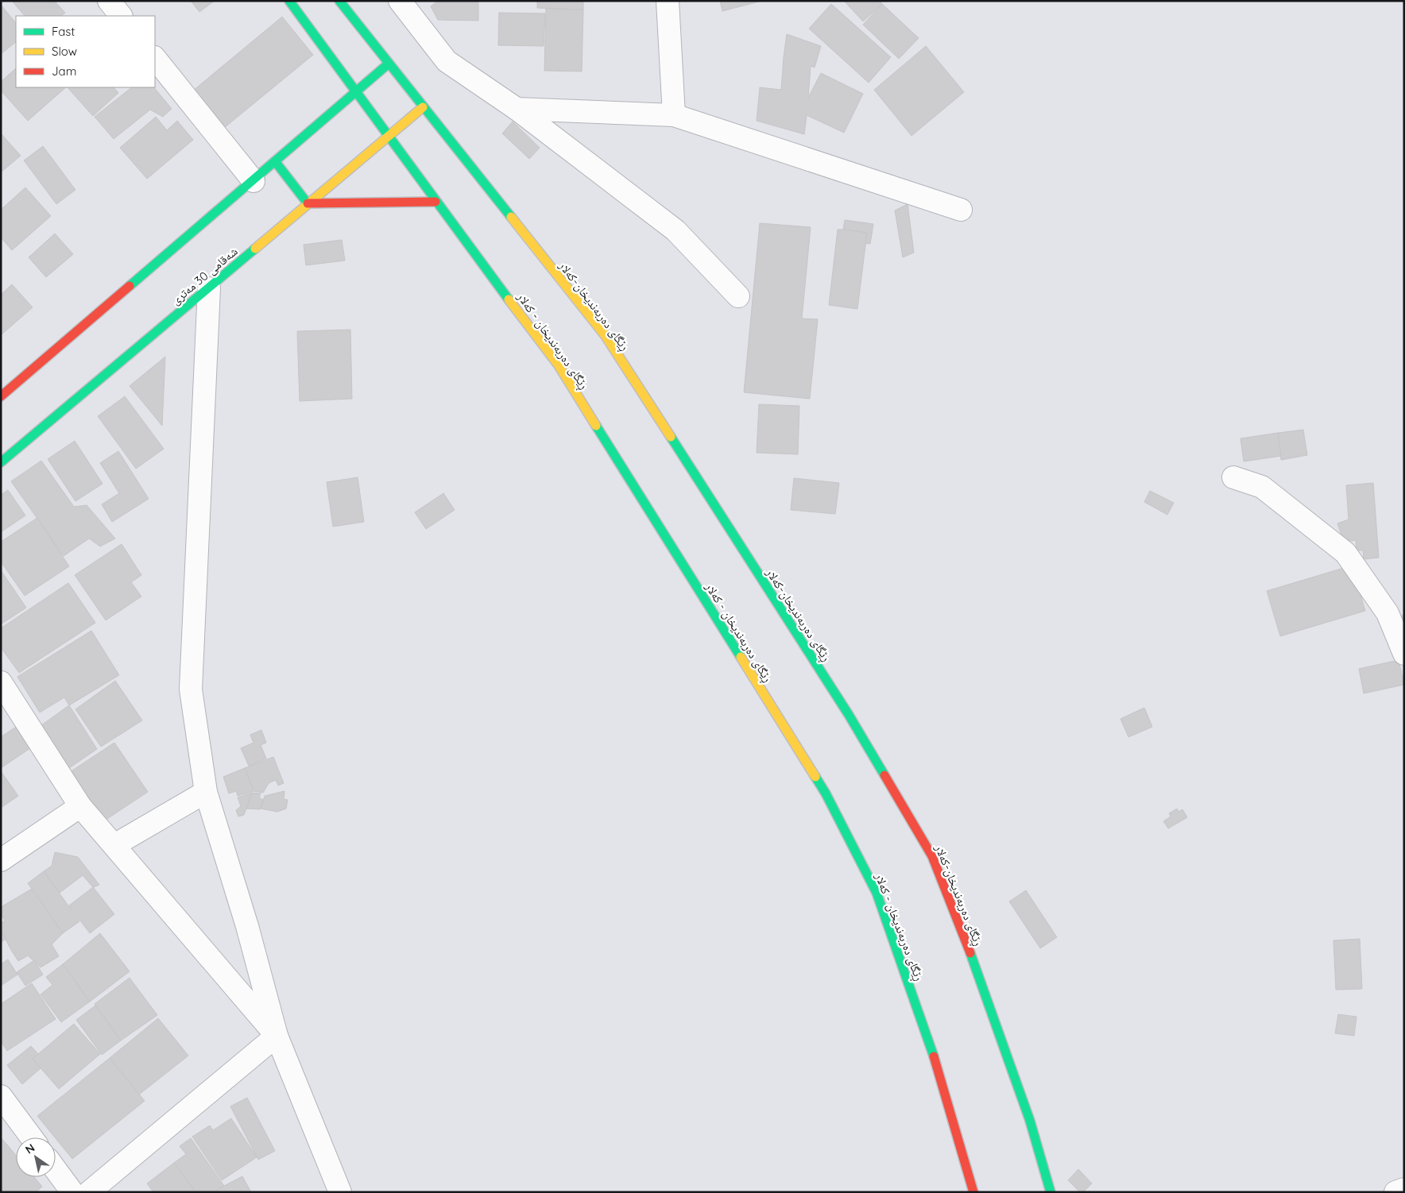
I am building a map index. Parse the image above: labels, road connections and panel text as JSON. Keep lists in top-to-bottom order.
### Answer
{
  "streets": {
    "main road": ["شەقامی 30 مەتری", "ڕێگای دەربەندیخان-کەلار", "ڕێگای دەربەندیخان - کەلار"]
  },
  "crossings": [
    ["شەقامی 30 مەتری", "ڕێگای دەربەندیخان-کەلار"],
    ["شەقامی 30 مەتری", "ڕێگای دەربەندیخان - کەلار"]
  ],
  "legend": ["Fast", "Slow", "Jam"],
  "north": "top left"
}
